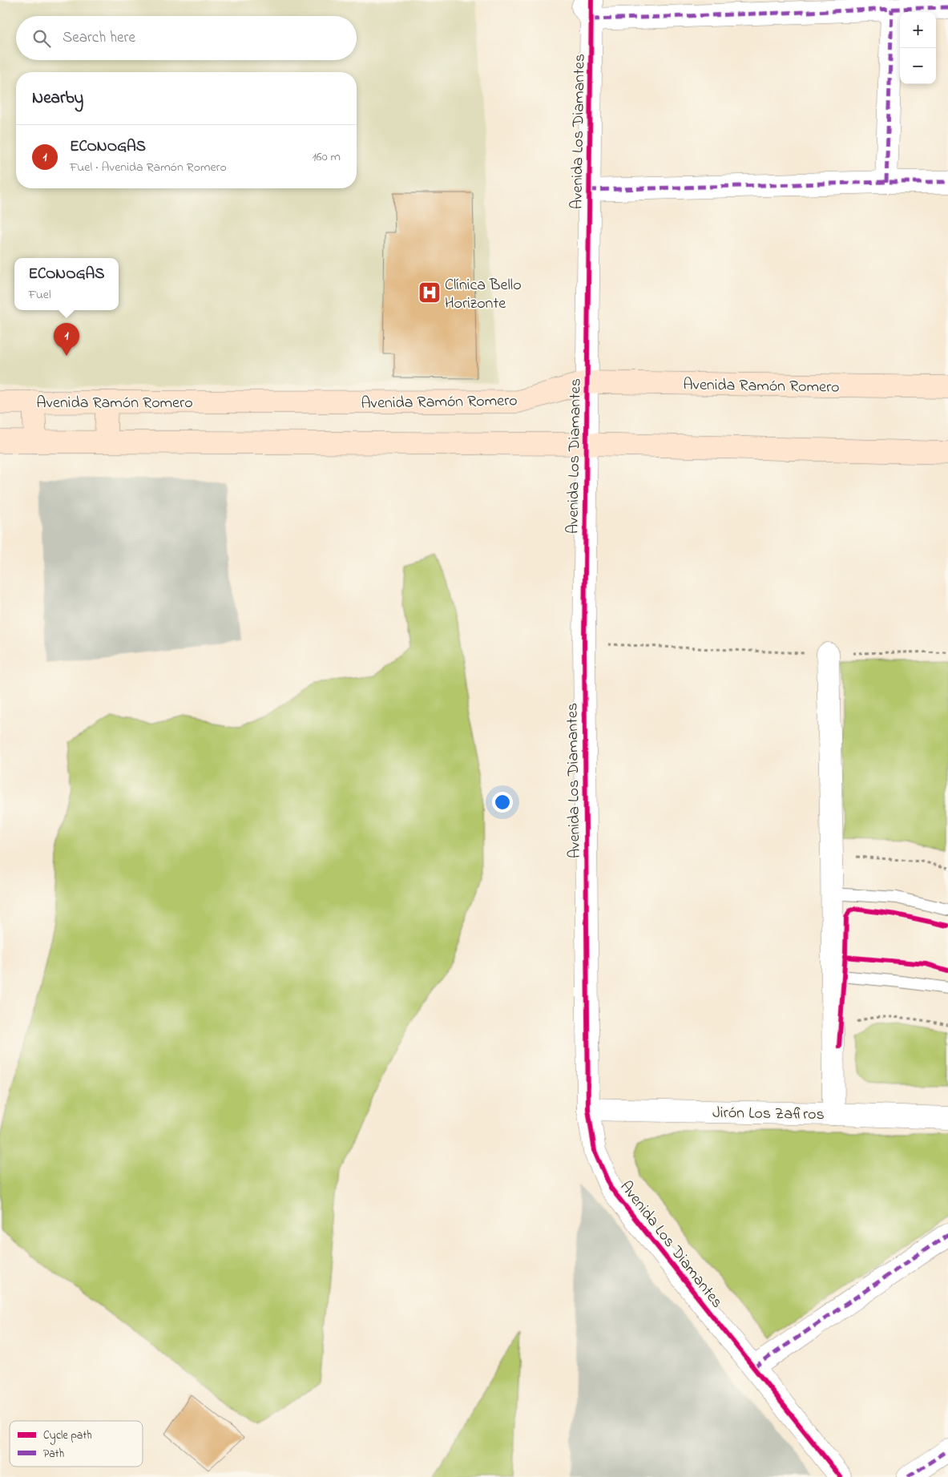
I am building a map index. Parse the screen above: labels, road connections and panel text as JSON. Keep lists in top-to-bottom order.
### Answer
{
  "streets": {
    "street": ["Avenida Los Diamantes", "Avenida Ramón Romero", "Jirón Los Zafiros"]
  },
  "crossings": [
    ["Avenida Los Diamantes", "Avenida Ramón Romero"],
    ["Avenida Los Diamantes", "Jirón Los Zafiros"]
  ],
  "places": {
    "hospital": ["Clínica Bello Horizonte"]
  },
  "legend": ["Cycle path", "Path"],
  "page": {
    "map_buttons": ["+", "−"],
    "search": "Search here",
    "heading": "Nearby",
    "list": [
      {
        "mark": "1",
        "name": "ECONOGAS",
        "note": "Fuel · Avenida Ramón Romero",
        "value": "160 m"
      }
    ],
    "popup": ["ECONOGAS", "Fuel"],
    "pins": "1"
  }
}
